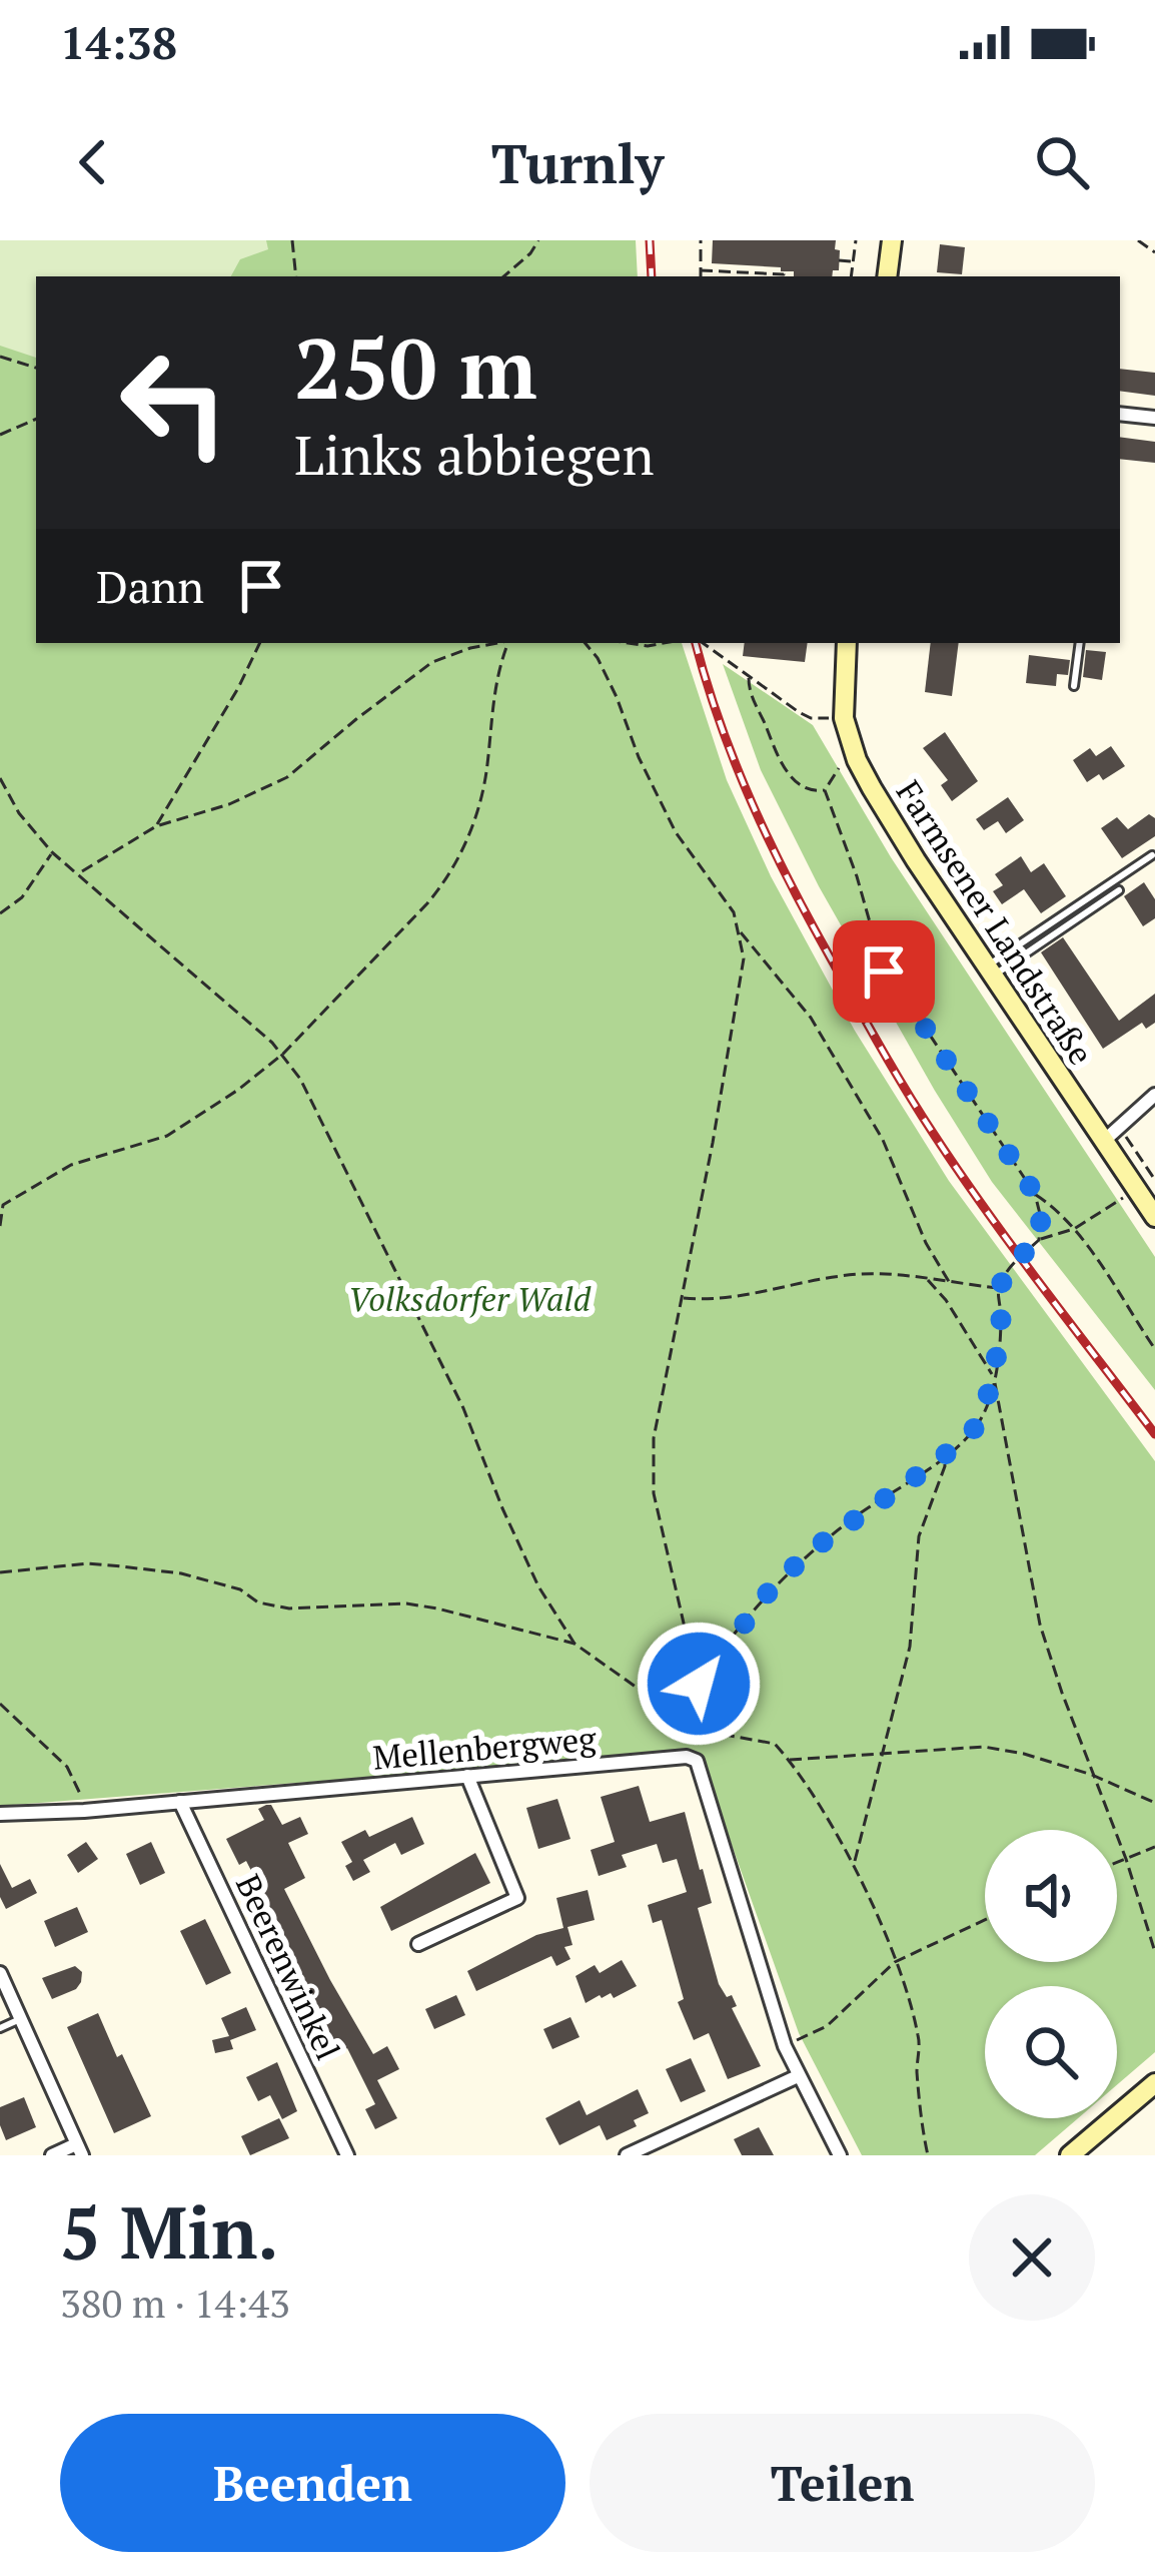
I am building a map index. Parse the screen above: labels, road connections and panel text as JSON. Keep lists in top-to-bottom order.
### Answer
{
  "streets": {
    "main road": ["Farmsener Landstraße"],
    "street": ["Mellenbergweg", "Beerenwinkel"]
  },
  "crossings": [
    ["Mellenbergweg", "Beerenwinkel"]
  ],
  "parks": ["Volksdorfer Wald"],
  "page": {
    "status": "14:38",
    "header": "Turnly",
    "turn": ["250 m", "Links abbiegen"],
    "then": "Dann",
    "heading": ["5 Min.", "380 m · 14:43"],
    "buttons": ["Beenden", "Teilen"]
  }
}
